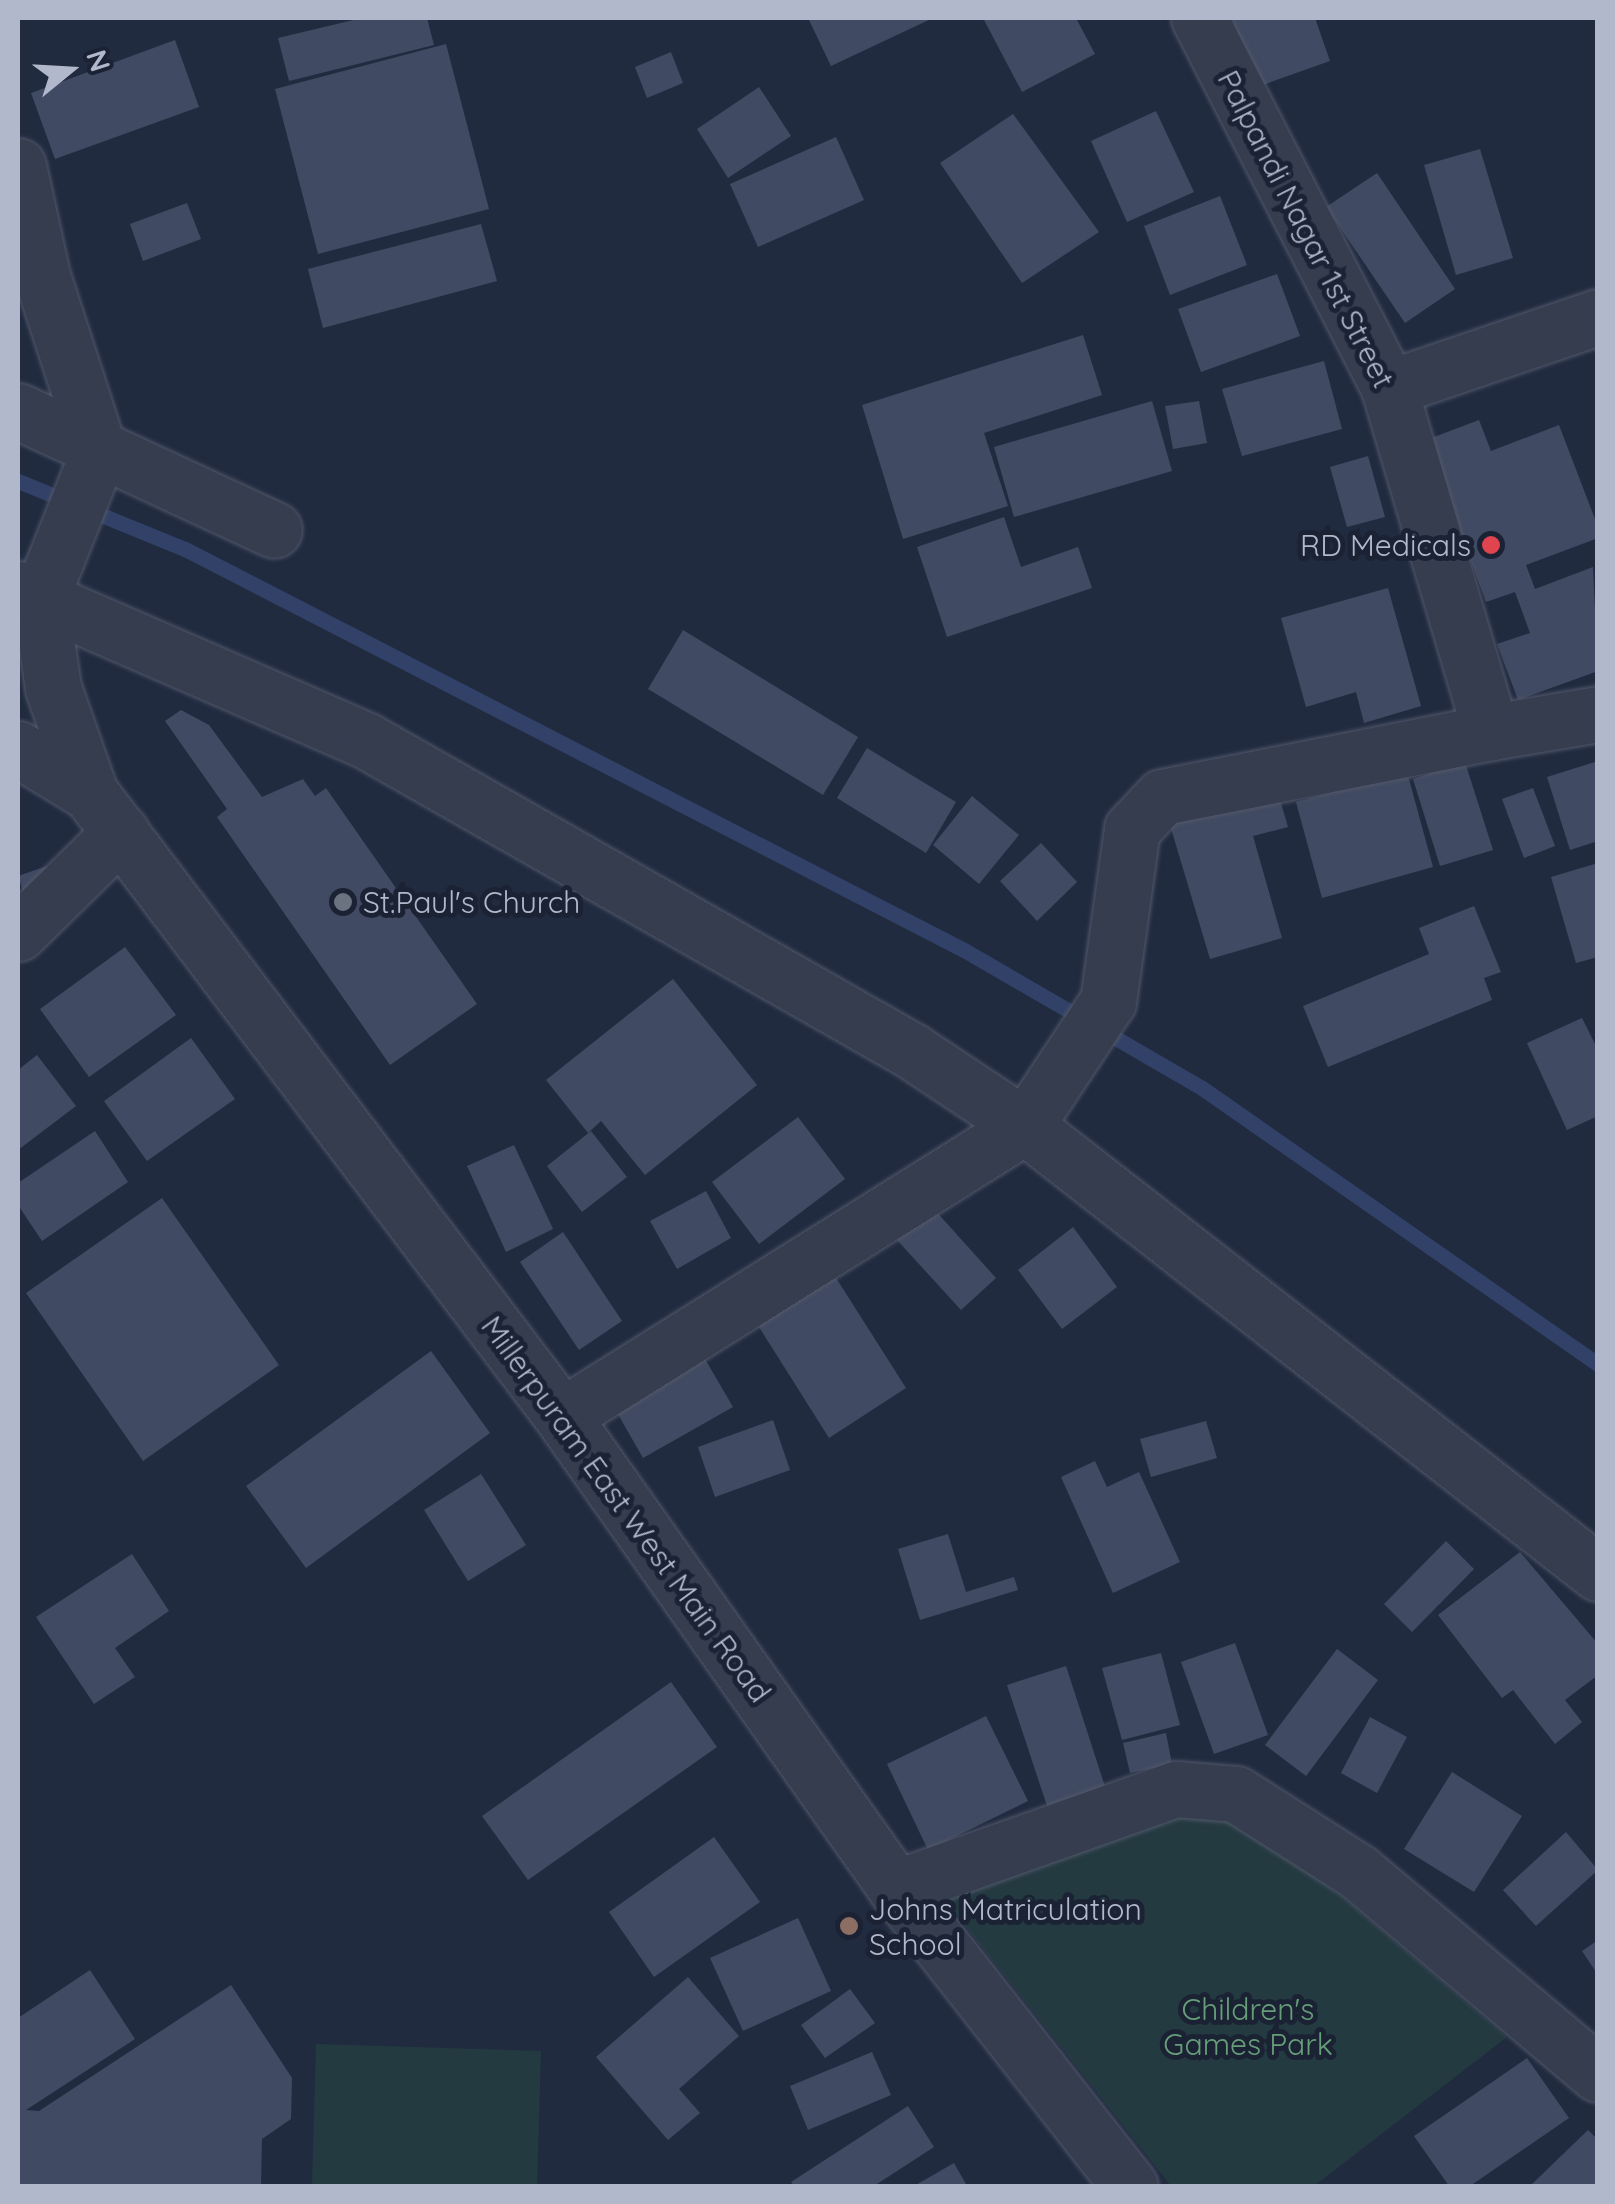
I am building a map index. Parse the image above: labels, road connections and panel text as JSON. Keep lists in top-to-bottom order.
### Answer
{
  "streets": {
    "street": ["Palpandi Nagar 1st Street", "Millerpuram East West Main Road"]
  },
  "parks": ["Children's Games Park"],
  "places": ["RD Medicals", "St.Paul's Church", "Johns Matriculation School"],
  "north": "right"
}
